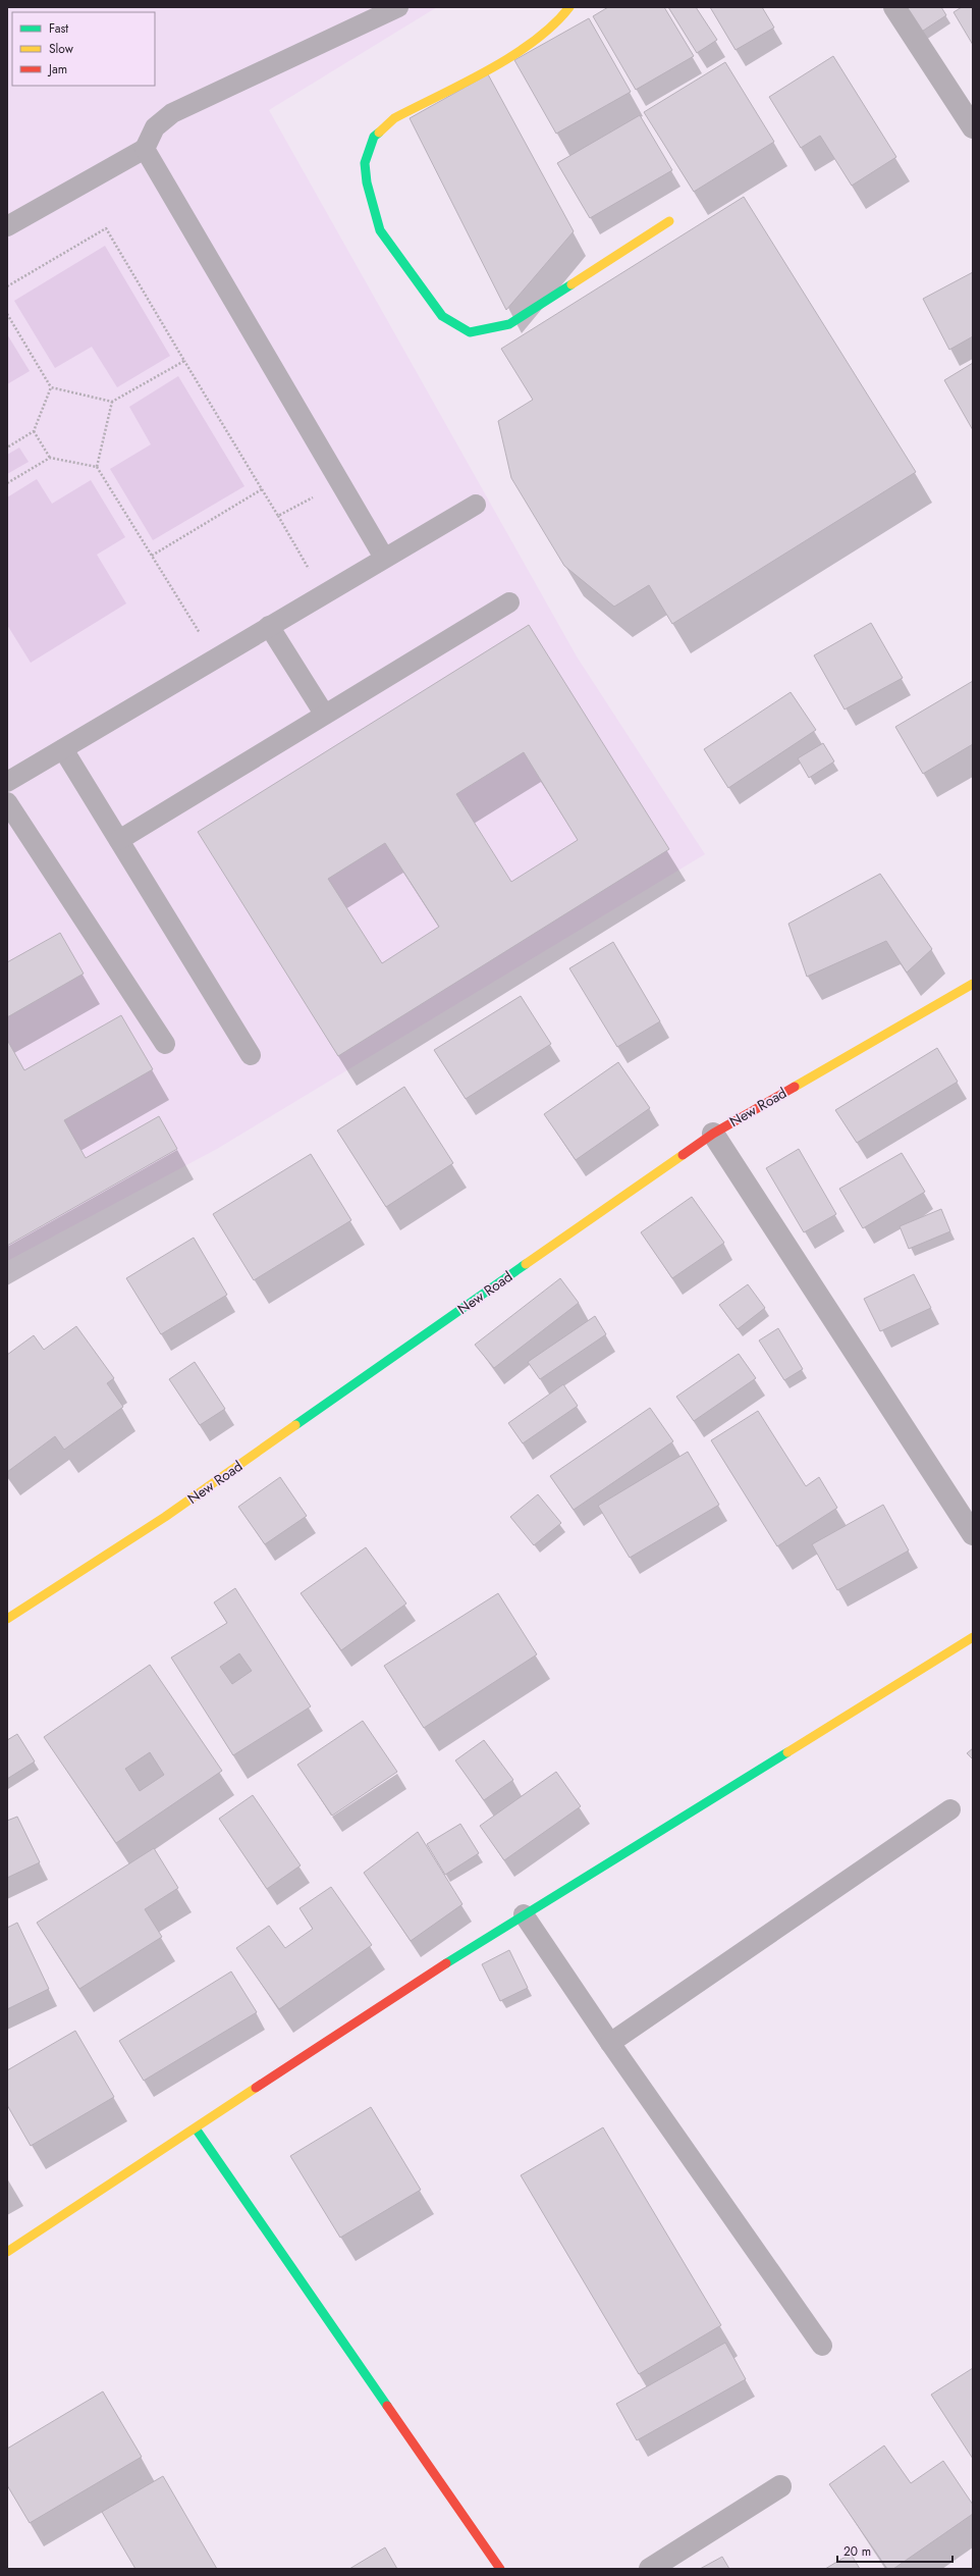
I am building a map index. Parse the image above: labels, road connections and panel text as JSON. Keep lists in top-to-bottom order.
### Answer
{
  "streets": {
    "street": ["New Road"]
  },
  "legend": ["Fast", "Slow", "Jam"],
  "scale_bar": "20 m"
}
